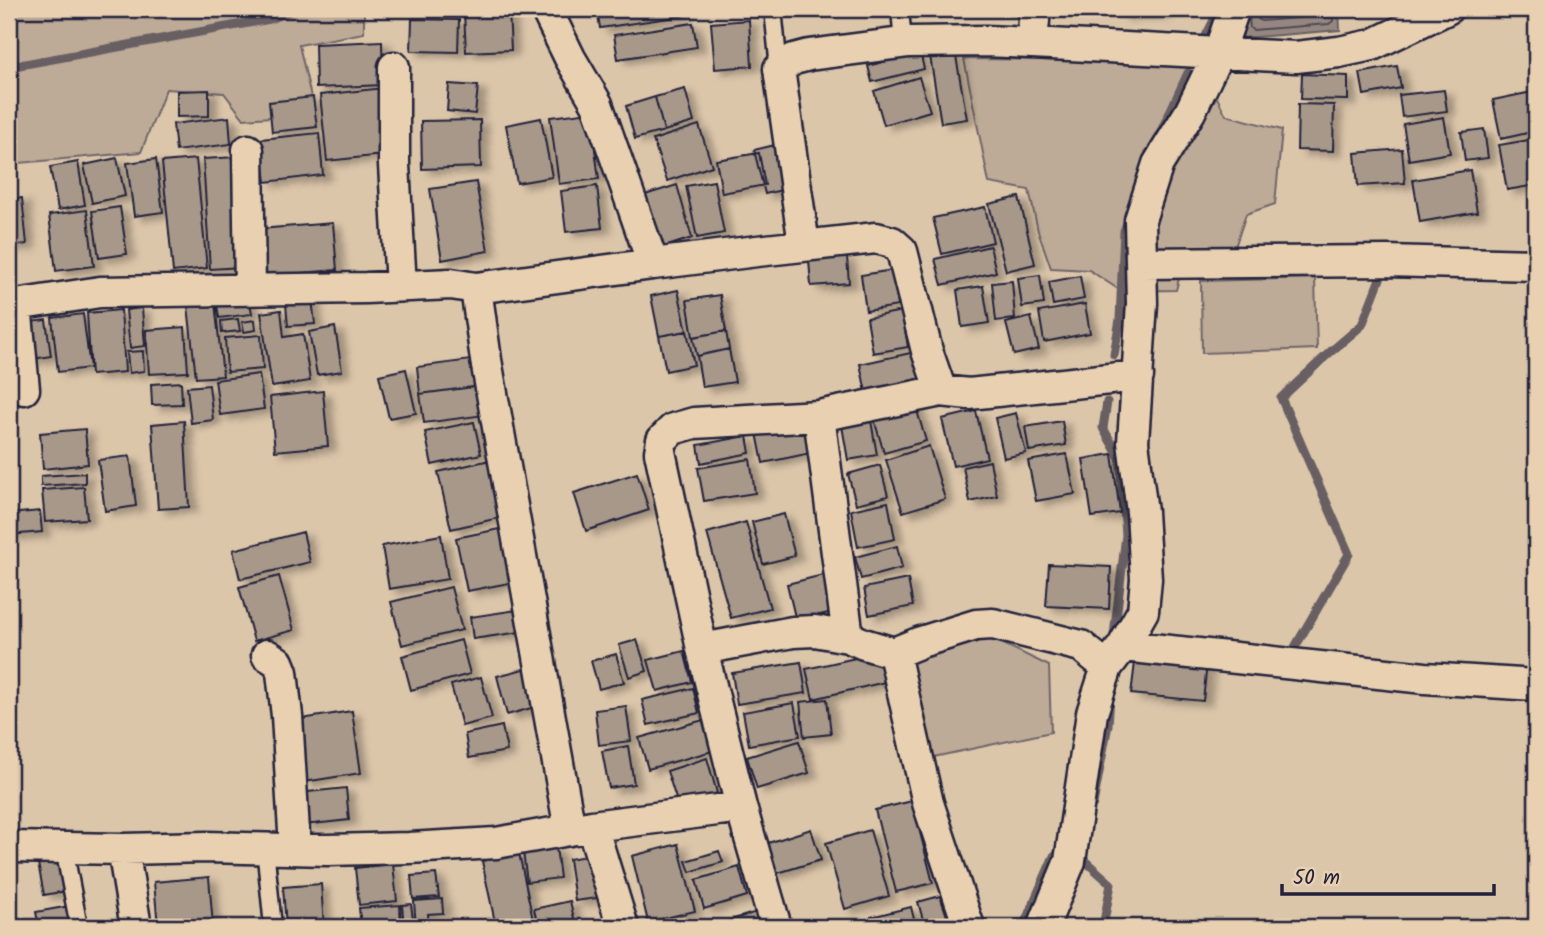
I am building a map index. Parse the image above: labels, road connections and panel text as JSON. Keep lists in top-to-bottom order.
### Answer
{
  "scale_bar": "50 m"
}
